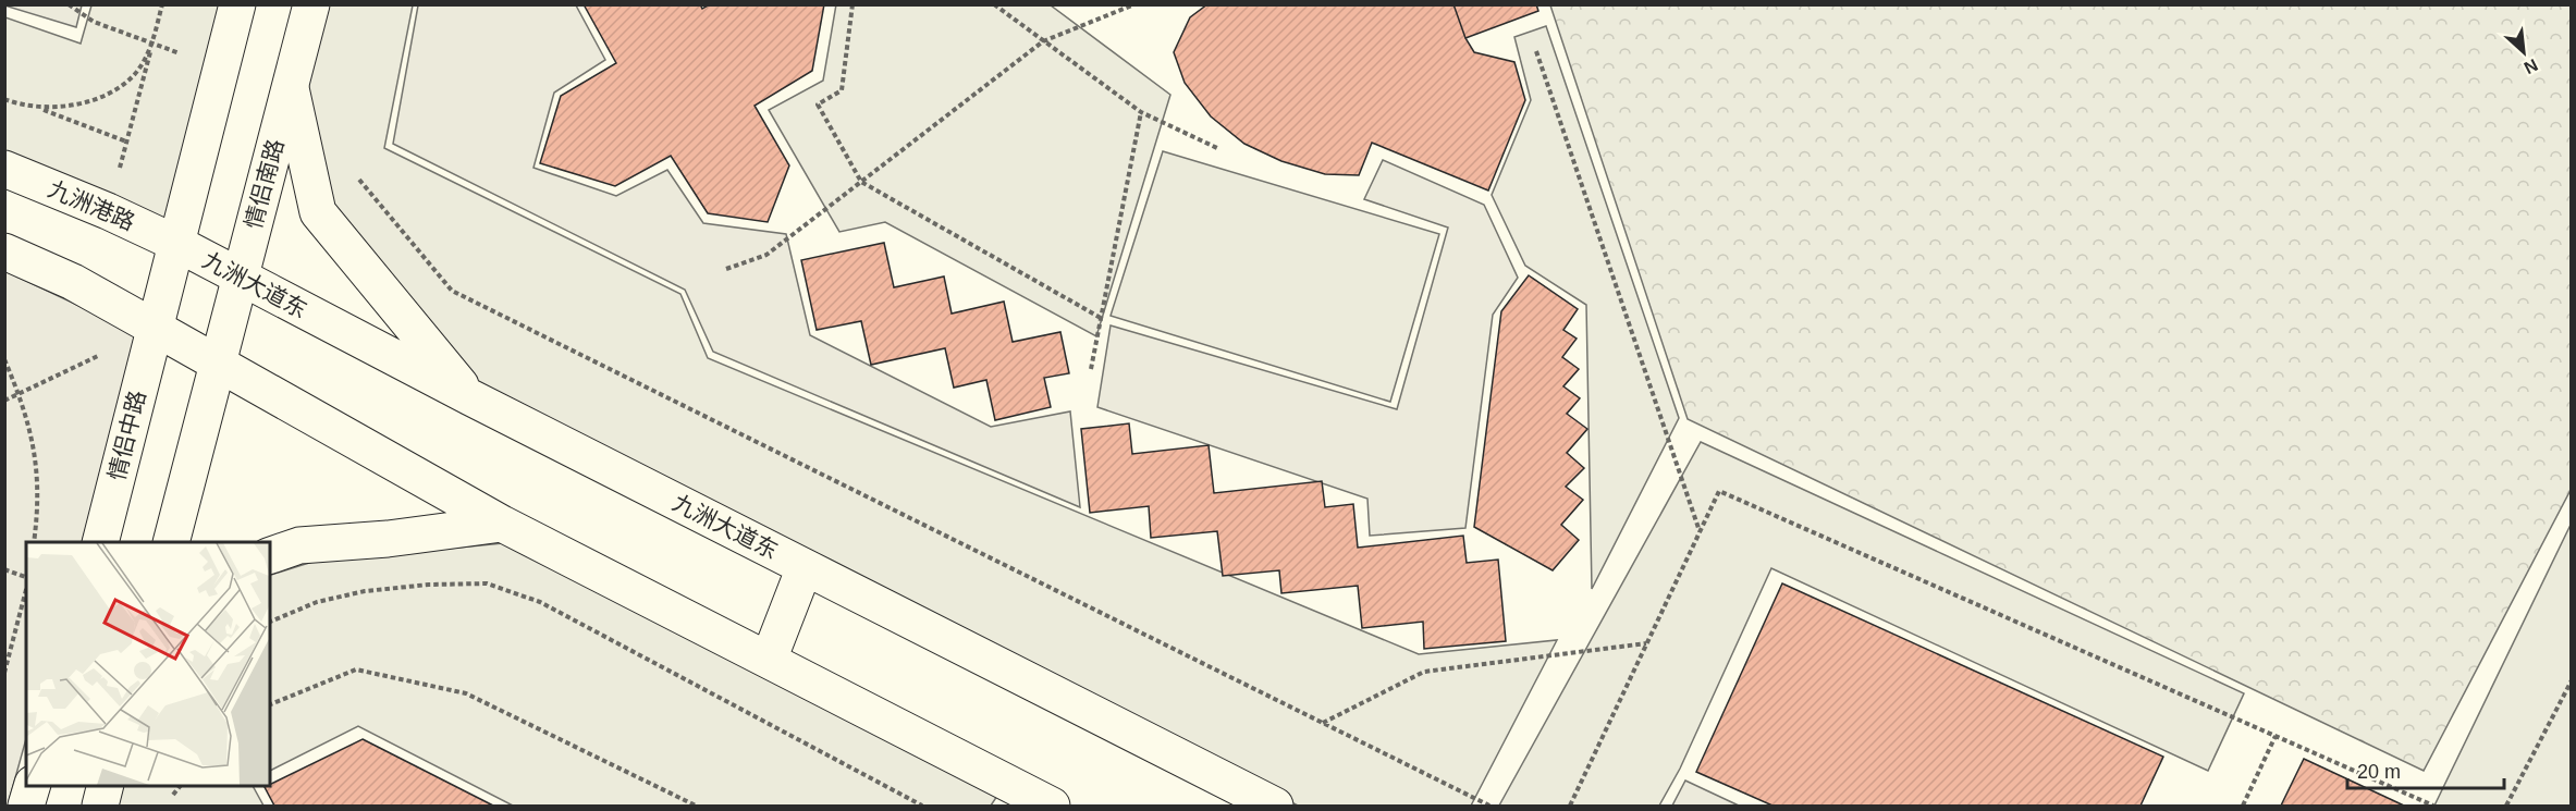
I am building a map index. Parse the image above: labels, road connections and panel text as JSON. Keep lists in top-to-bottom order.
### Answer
{
  "streets": {
    "main road": [
      "情侣南路",
      "九洲港路",
      "九洲大道东",
      "情侣中路"
    ]
  },
  "crossings": [
    ["情侣南路", "九洲大道东"],
    ["九洲港路", "九洲大道东"]
  ],
  "scale_bar": "20 m",
  "north": "bottom right"
}
